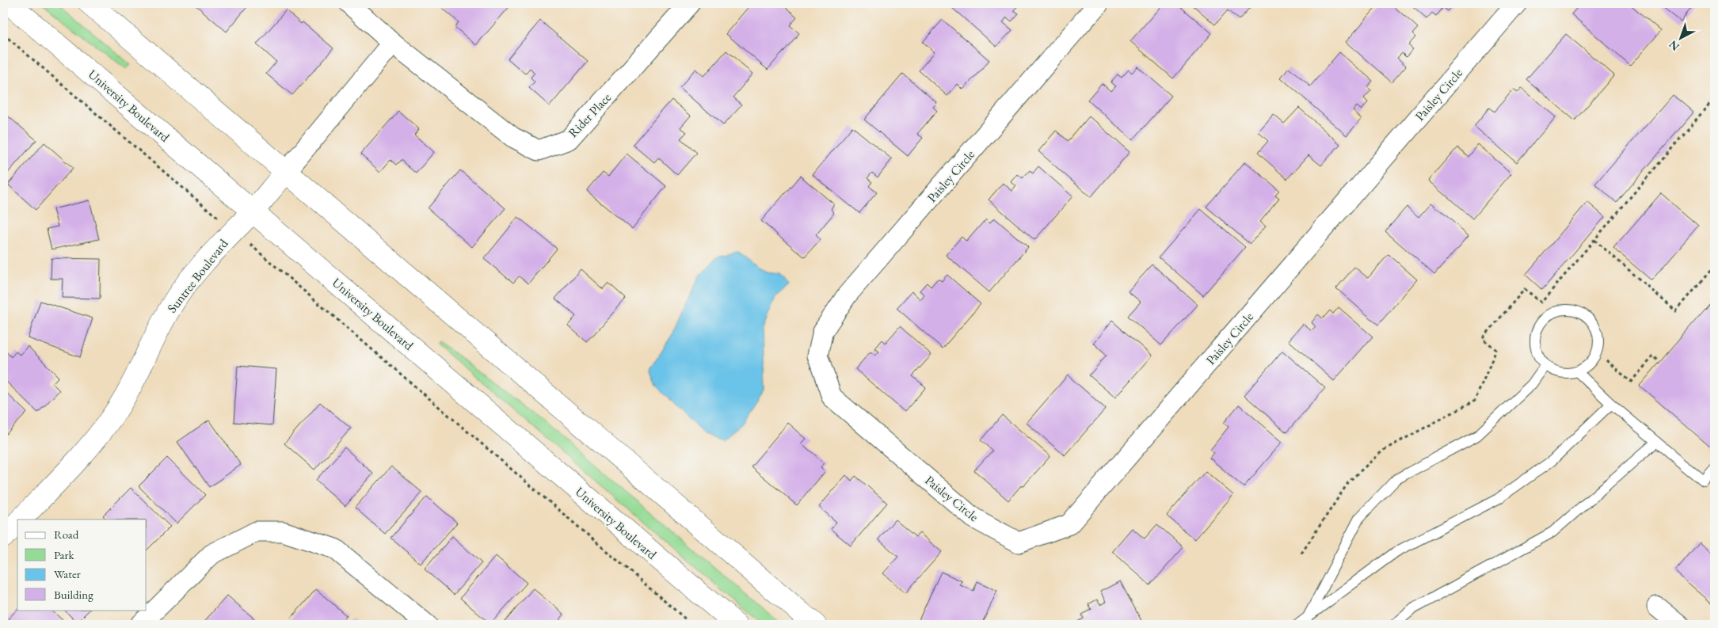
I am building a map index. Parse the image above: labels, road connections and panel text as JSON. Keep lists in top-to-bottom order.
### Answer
{
  "streets": {
    "main road": ["University Boulevard", "Suntree Boulevard"],
    "street": ["Paisley Circle", "Rider Place"]
  },
  "crossings": [
    ["University Boulevard", "Suntree Boulevard"],
    ["Rider Place", "Suntree Boulevard"]
  ],
  "legend": [
    "Road",
    "Park",
    "Water",
    "Building"
  ],
  "north": "bottom left"
}
